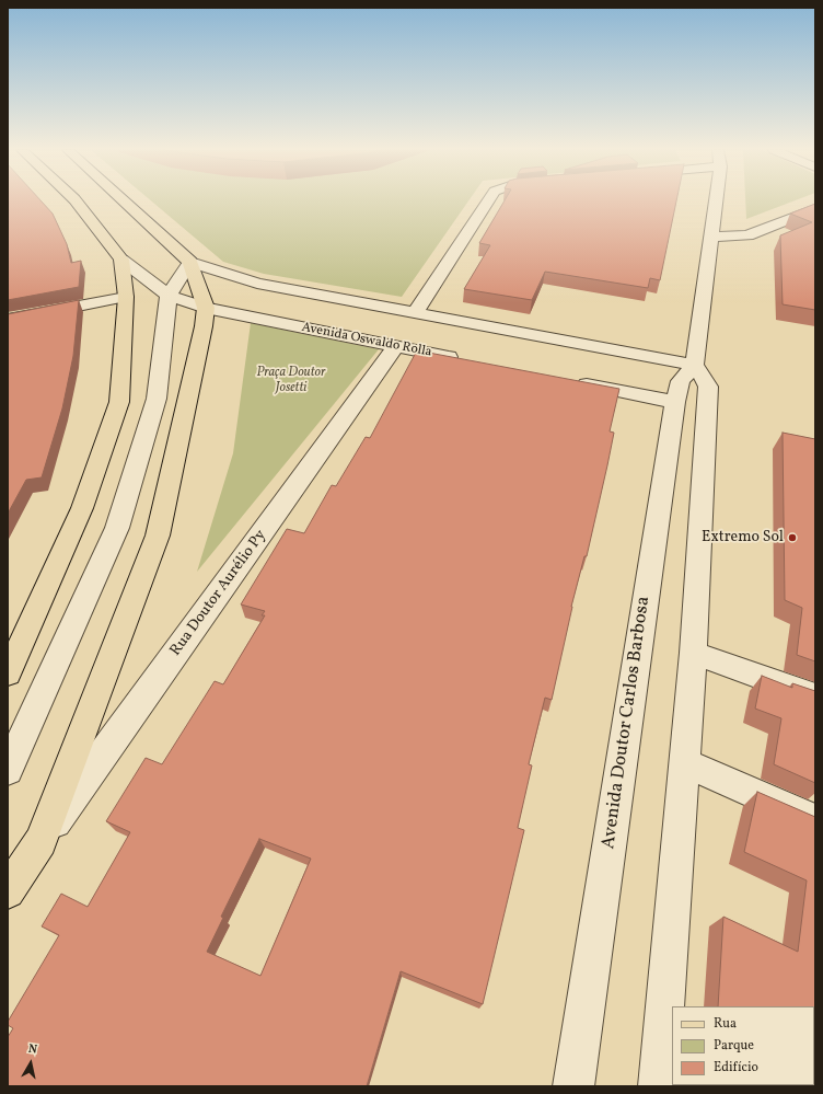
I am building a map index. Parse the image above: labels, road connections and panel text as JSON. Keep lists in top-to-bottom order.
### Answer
{
  "streets": {
    "street": ["Avenida Oswaldo Rolla", "Rua Doutor Aurélio Py", "Avenida Doutor Carlos Barbosa"]
  },
  "crossings": [
    ["Avenida Oswaldo Rolla", "Rua Doutor Aurélio Py"]
  ],
  "parks": ["Praça Doutor Josetti"],
  "places": ["Extremo Sol"],
  "legend": ["Rua", "Parque", "Edifício"],
  "north": "top"
}
